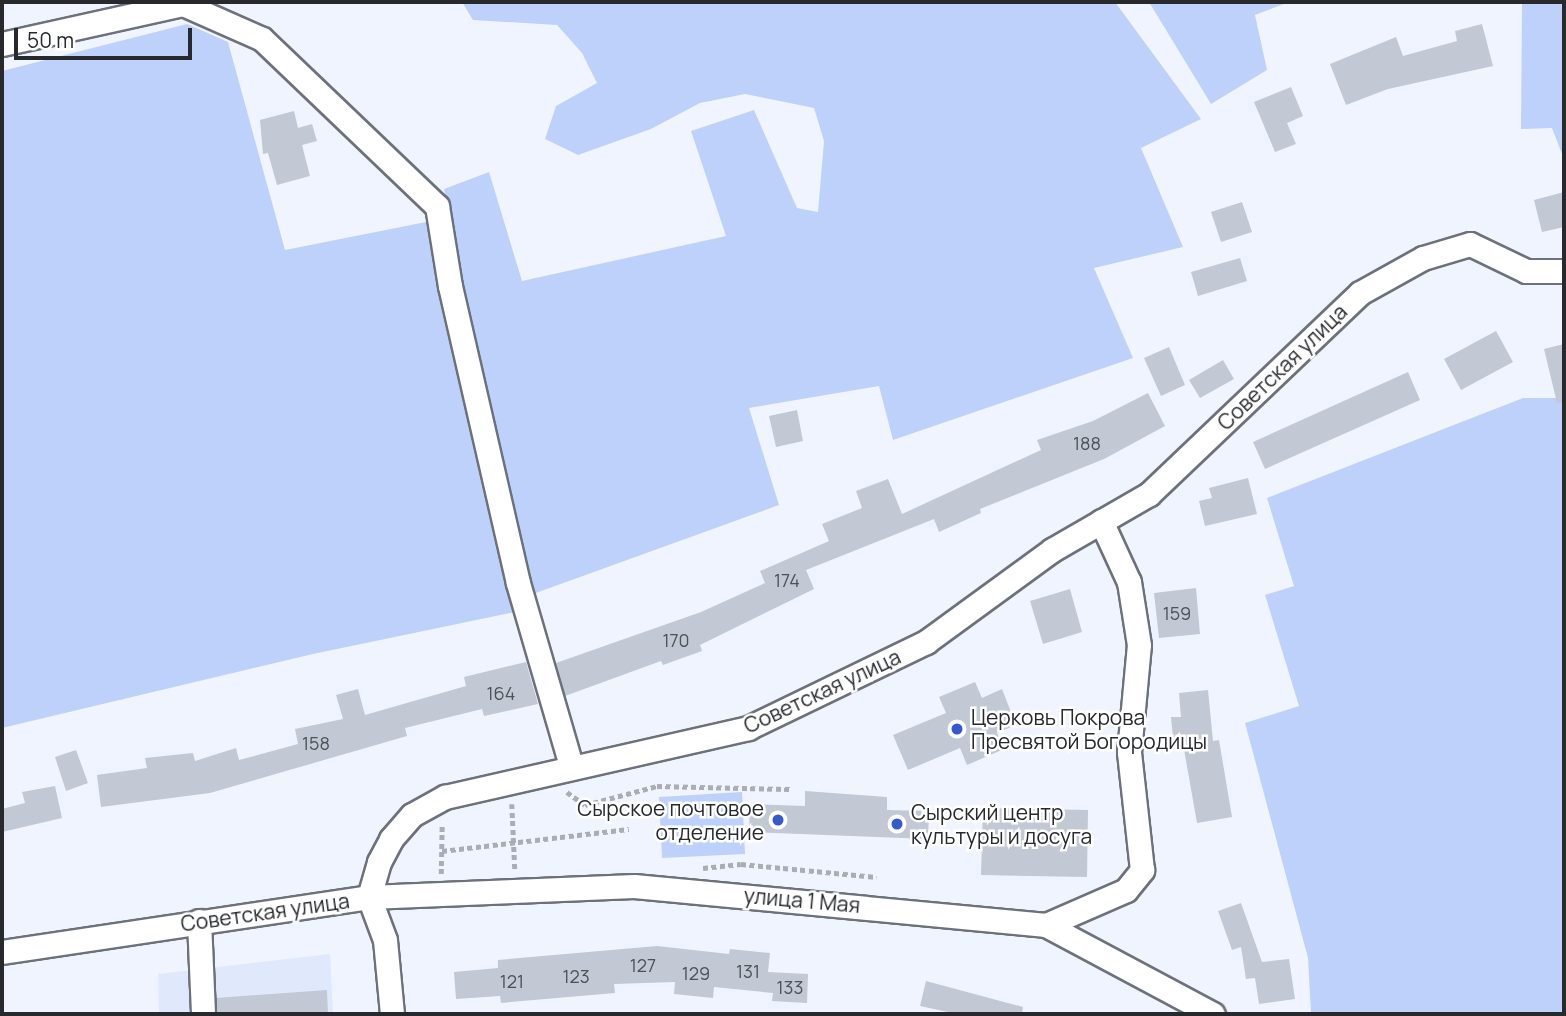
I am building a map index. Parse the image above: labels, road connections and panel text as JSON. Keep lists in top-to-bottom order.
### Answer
{
  "streets": {
    "street": ["Советская улица", "улица 1 Мая"]
  },
  "crossings": [
    ["Советская улица", "улица 1 Мая"]
  ],
  "places": ["Церковь Покрова Пресвятой Богородицы", "Сырское почтовое отделение", "Сырский центр культуры и досуга"],
  "house_numbers": [
    "188",
    "174",
    "159",
    "170",
    "164",
    "158",
    "127",
    "131",
    "129",
    "123",
    "121",
    "133"
  ],
  "scale_bar": "50 m"
}
